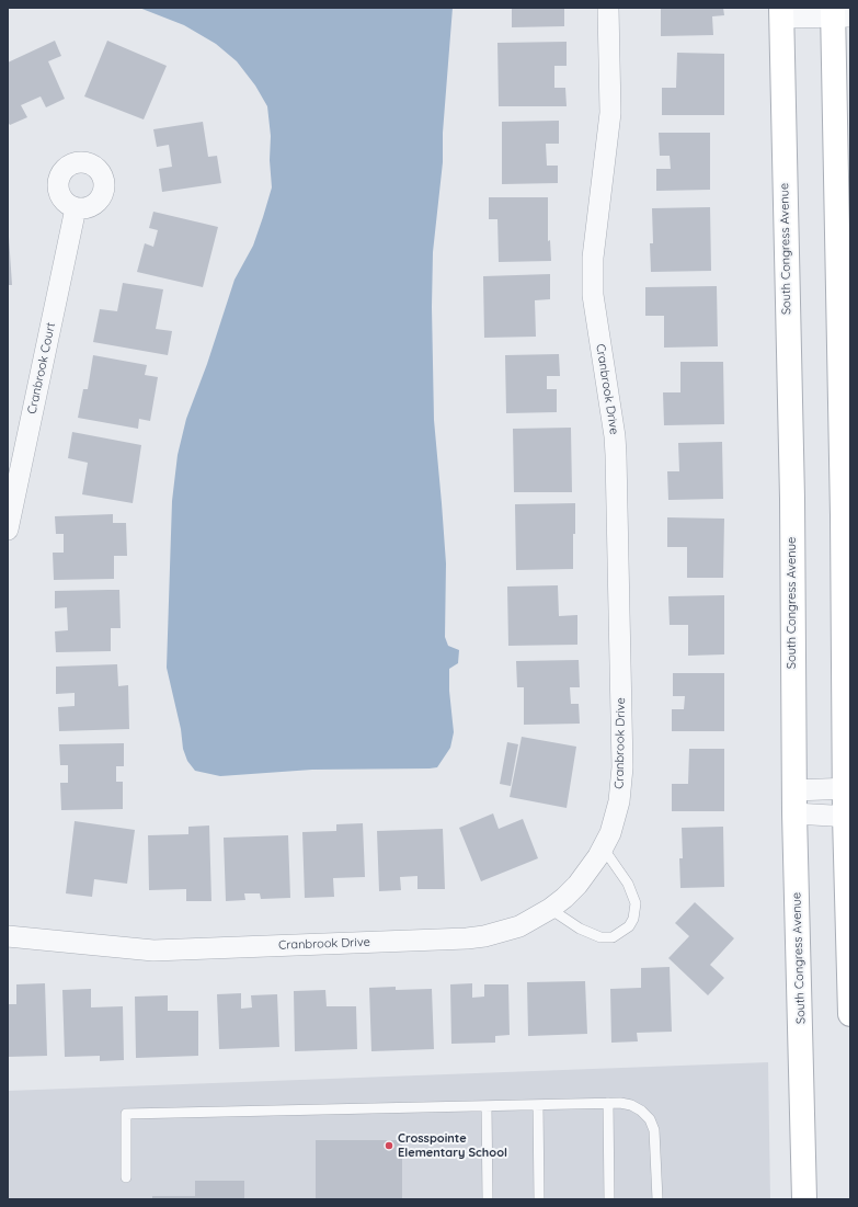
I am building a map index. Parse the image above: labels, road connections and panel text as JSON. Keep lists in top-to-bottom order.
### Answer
{
  "streets": {
    "main road": ["South Congress Avenue"],
    "street": ["Cranbrook Court", "Cranbrook Drive"]
  },
  "places": ["Crosspointe Elementary School"]
}
